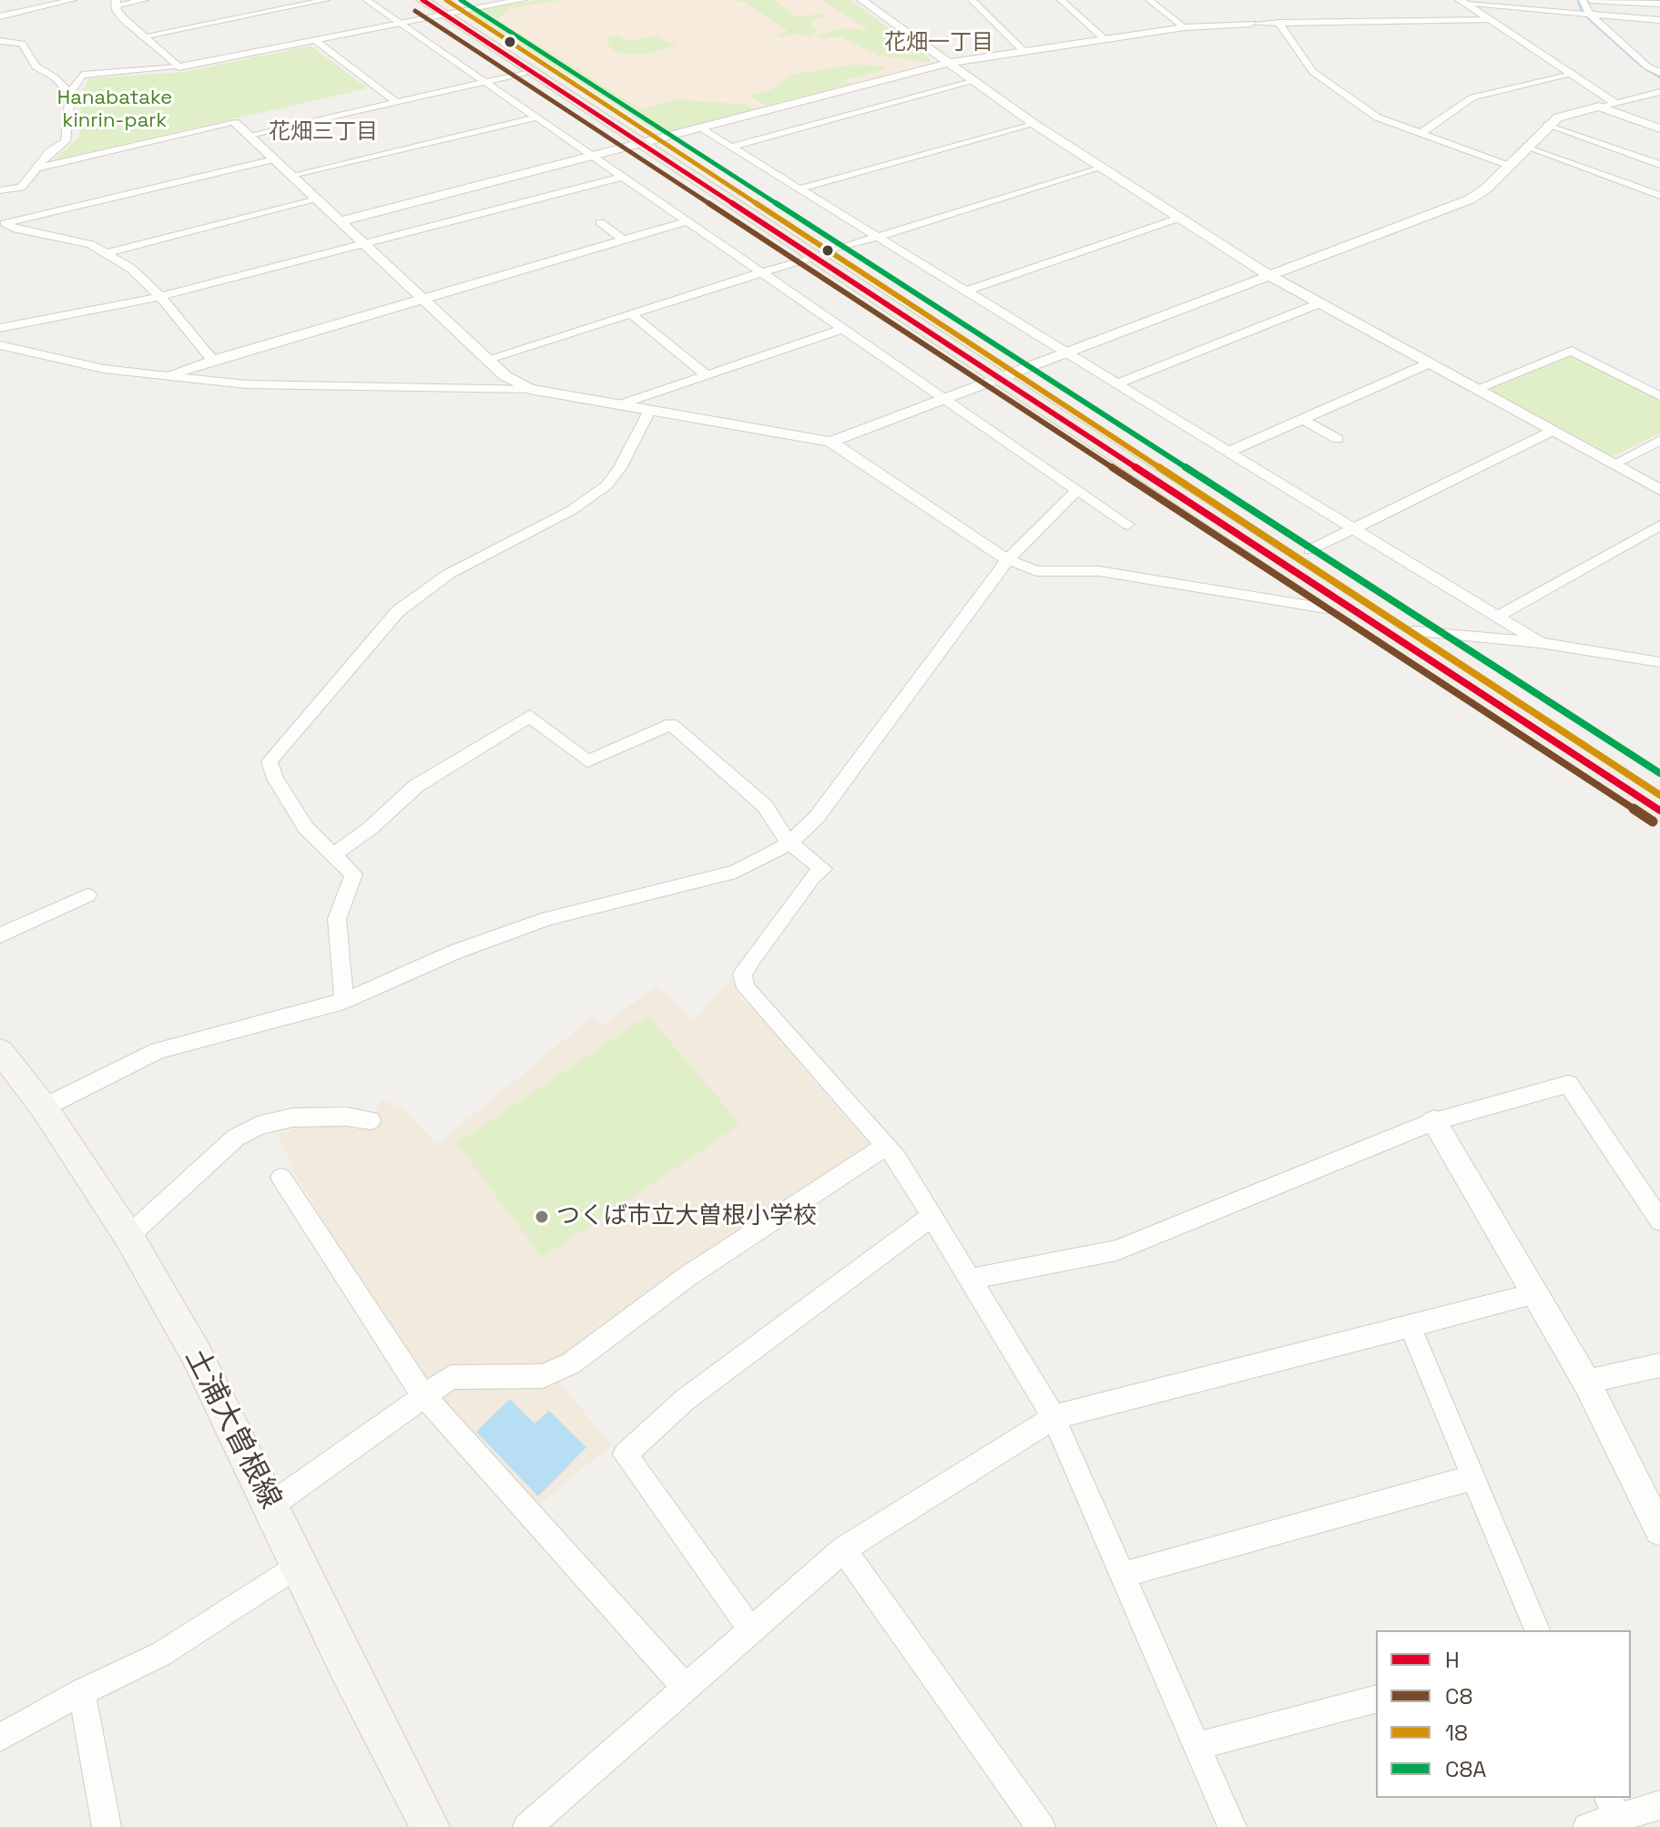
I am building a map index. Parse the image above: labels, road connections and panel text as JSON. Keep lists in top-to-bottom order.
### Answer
{
  "streets": {
    "main road": ["土浦大曽根線"]
  },
  "districts": ["花畑一丁目", "花畑三丁目"],
  "parks": ["Hanabatake kinrin-park"],
  "places": ["つくば市立大曽根小学校"],
  "lines": [
    "transit line H",
    "transit line 18",
    "transit line C8A",
    "transit line C8"
  ],
  "legend": [
    "H",
    "C8",
    "18",
    "C8A"
  ]
}
